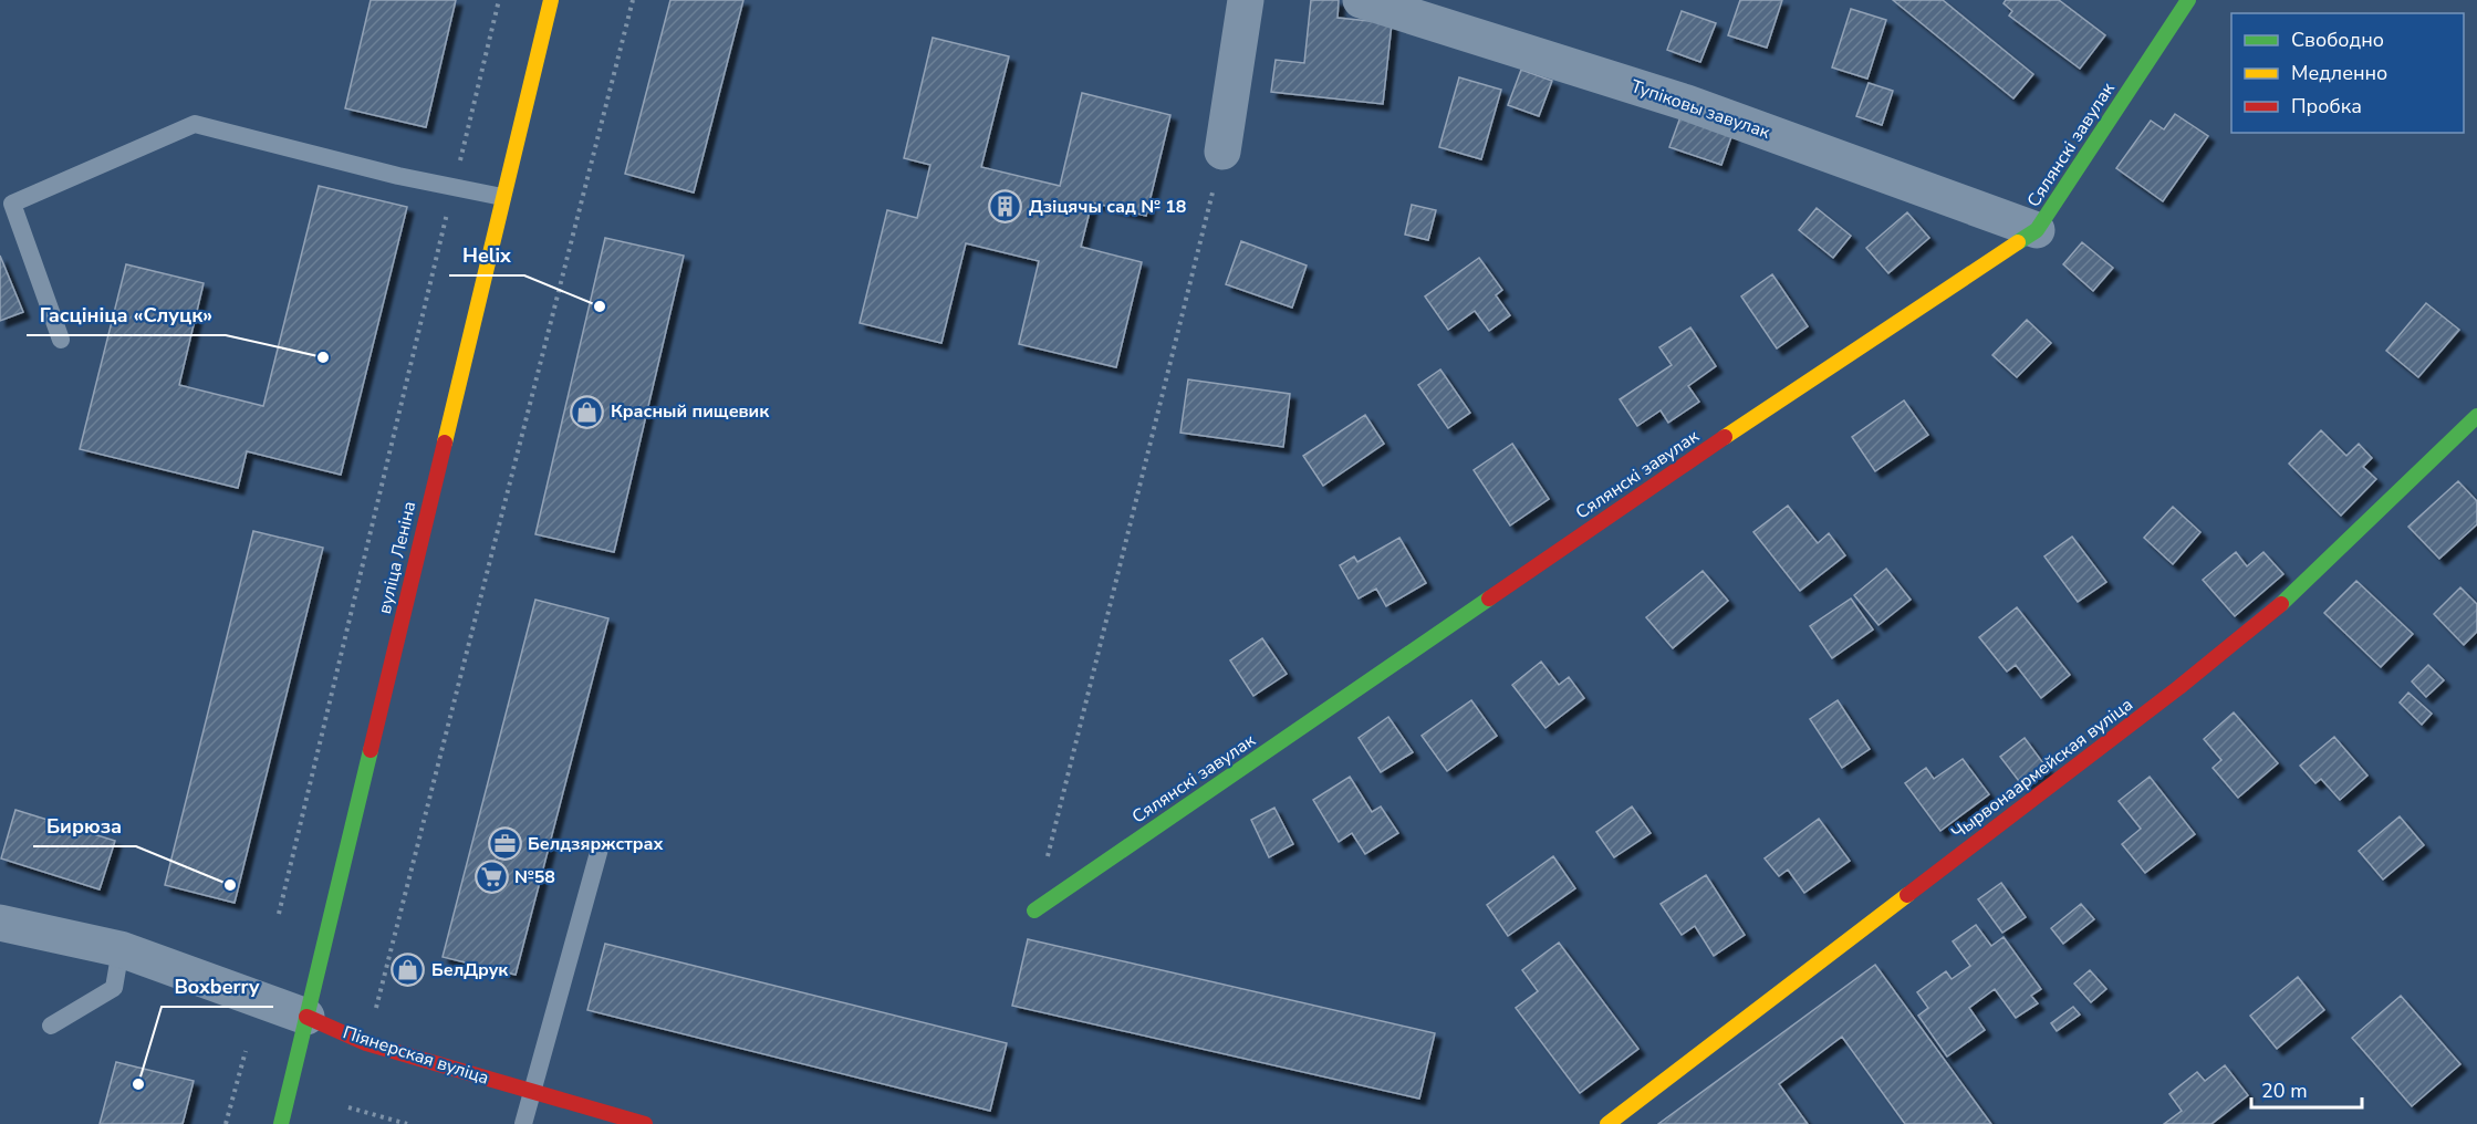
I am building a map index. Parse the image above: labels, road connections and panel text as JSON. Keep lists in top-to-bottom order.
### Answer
{
  "streets": {
    "street": [
      "Тупіковы завулак",
      "Сялянскі завулак",
      "вуліца Леніна",
      "Чырвонаармейская вуліца",
      "Піянерская вуліца"
    ]
  },
  "crossings": [
    ["Тупіковы завулак", "Сялянскі завулак"],
    ["вуліца Леніна", "Піянерская вуліца"]
  ],
  "places": {
    "building": ["Дзіцячы сад № 18"],
    "other": [
      "Helix",
      "Гасцініца «Слуцк»",
      "Бирюза",
      "Boxberry"
    ],
    "shop": ["Красный пищевик", "БелДрук"],
    "office": ["Белдзяржстрах"],
    "supermarket": ["№58"]
  },
  "legend": ["Свободно", "Медленно", "Пробка"],
  "scale_bar": "20 m"
}
